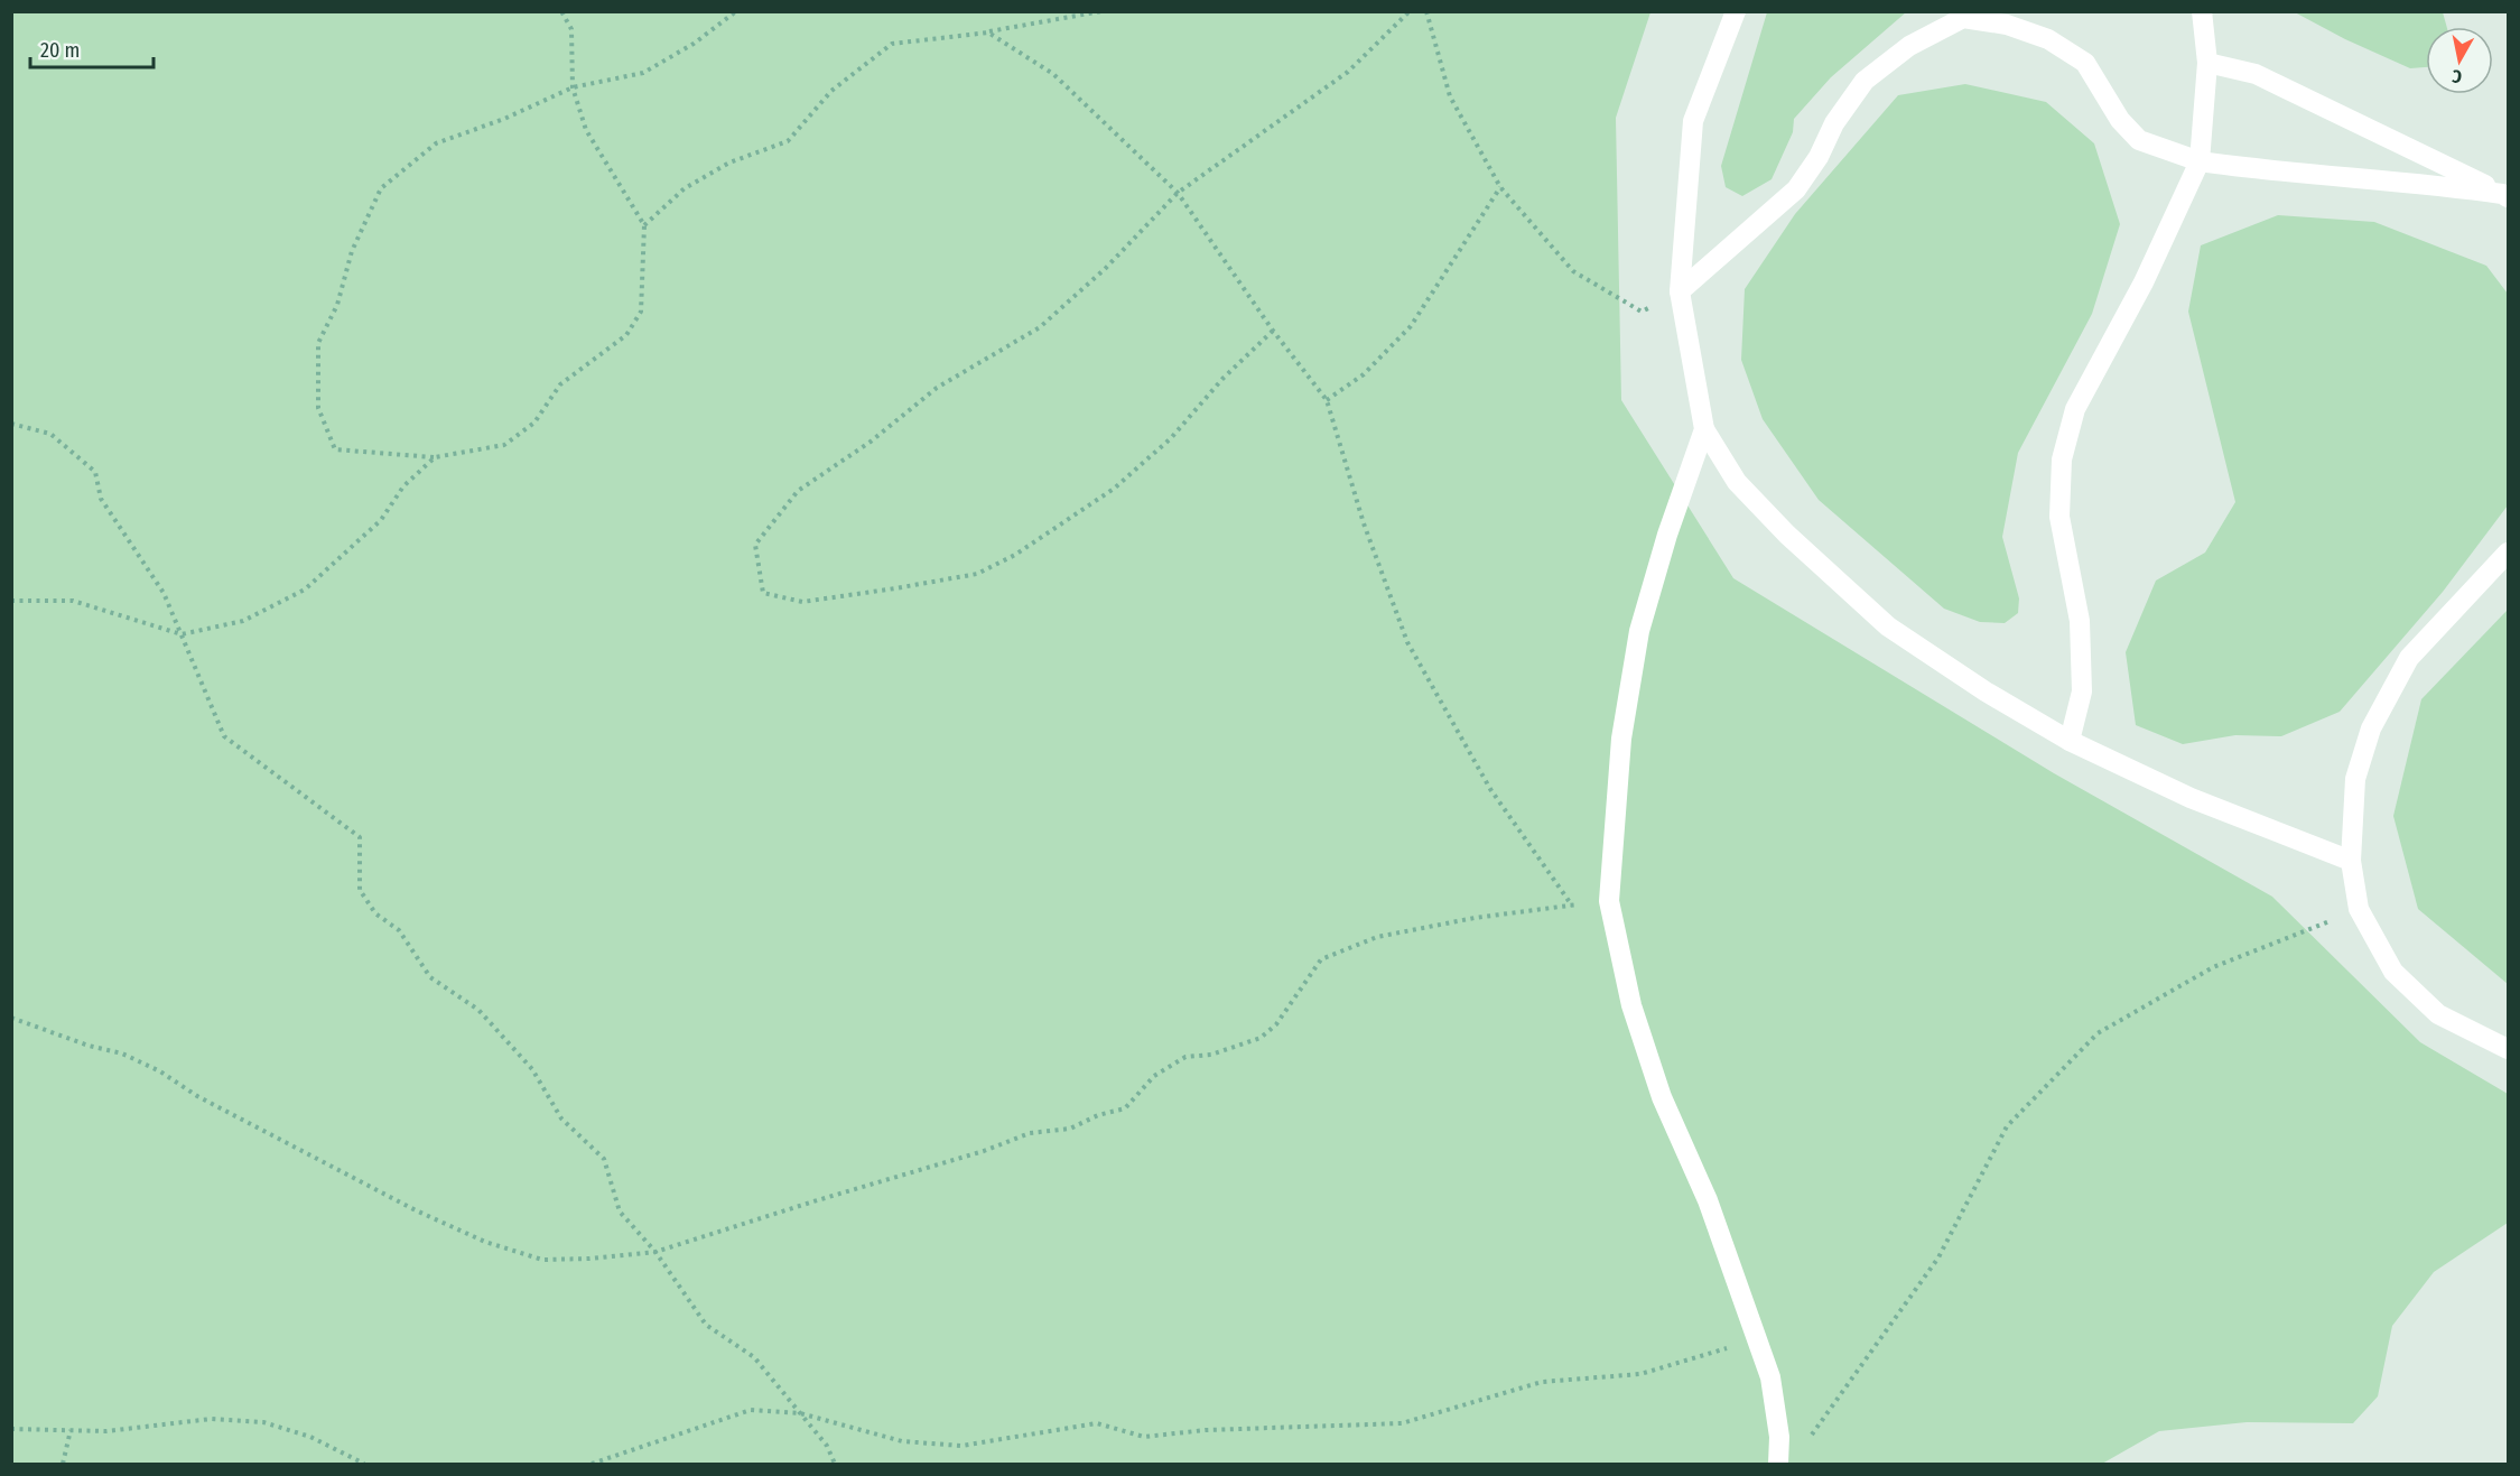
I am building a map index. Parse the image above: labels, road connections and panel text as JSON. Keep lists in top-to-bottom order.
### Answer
{
  "scale_bar": "20 m",
  "north": "bottom"
}
